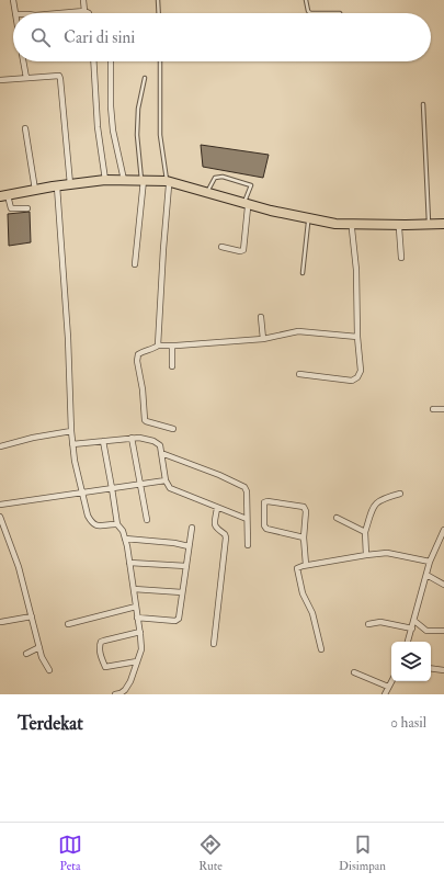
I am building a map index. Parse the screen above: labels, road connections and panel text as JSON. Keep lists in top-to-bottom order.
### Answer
{
  "page": {
    "search": "Cari di sini",
    "heading": ["Terdekat", "0 hasil"],
    "nav": ["Peta", "Rute", "Disimpan"]
  }
}
